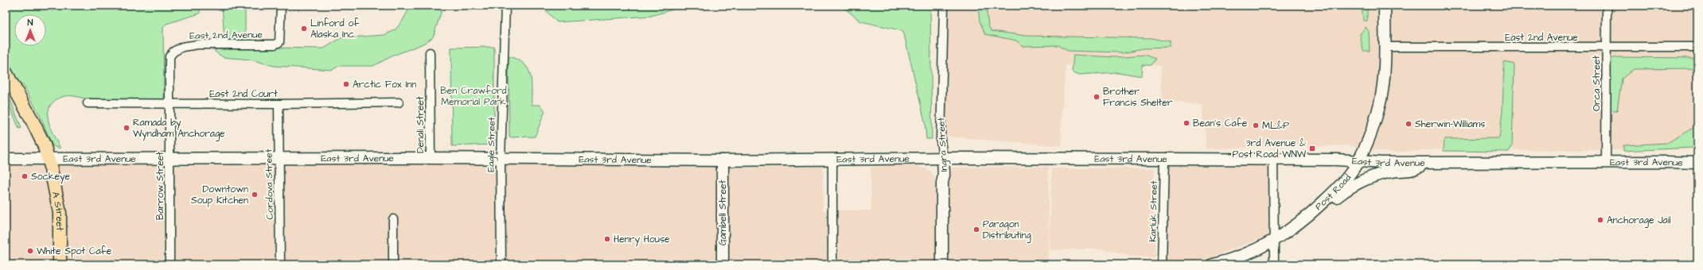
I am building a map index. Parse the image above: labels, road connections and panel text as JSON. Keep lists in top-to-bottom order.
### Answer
{
  "streets": {
    "main road": [
      "Ingra Street",
      "East 3rd Avenue",
      "Post Road",
      "A Street",
      "Gambell Street"
    ],
    "street": [
      "East 2nd Avenue",
      "Orca Street",
      "East 2nd Court",
      "Denali Street",
      "Eagle Street",
      "Cordova Street",
      "Barrow Street",
      "Karluk Street"
    ]
  },
  "crossings": [
    ["East 2nd Avenue", "Orca Street"],
    ["East 2nd Avenue", "Barrow Street"],
    ["East 2nd Avenue", "Post Road"],
    ["Orca Street", "East 3rd Avenue"],
    ["East 2nd Court", "Cordova Street"],
    ["East 2nd Court", "Barrow Street"],
    ["Denali Street", "East 3rd Avenue"],
    ["Eagle Street", "East 3rd Avenue"],
    ["Ingra Street", "East 3rd Avenue"],
    ["East 3rd Avenue", "Cordova Street"],
    ["East 3rd Avenue", "Barrow Street"],
    ["East 3rd Avenue", "Post Road"],
    ["East 3rd Avenue", "A Street"],
    ["East 3rd Avenue", "Karluk Street"],
    ["East 3rd Avenue", "Gambell Street"]
  ],
  "parks": ["Ben Crawford Memorial Park"],
  "places": {
    "other": [
      "Linford of Alaska Inc.",
      "Arctic Fox Inn",
      "Brother Francis Shelter",
      "Bean's Cafe",
      "Sherwin-Williams",
      "ML&P",
      "Ramada by Wyndham Anchorage",
      "Sockeye",
      "Downtown Soup Kitchen",
      "Anchorage Jail",
      "Paragon Distributing",
      "Henry House",
      "White Spot Cafe"
    ],
    "transit": ["3rd Avenue & Post Road WNW"]
  },
  "north": "top"
}
